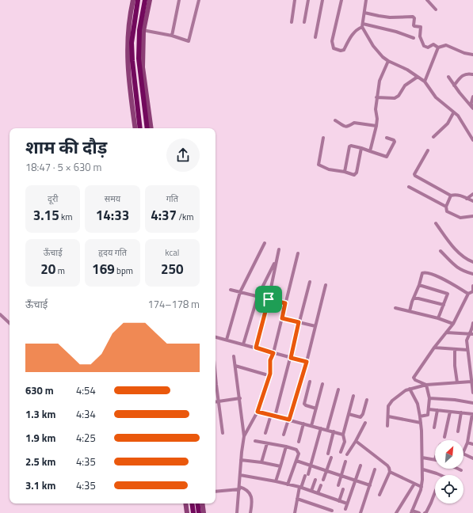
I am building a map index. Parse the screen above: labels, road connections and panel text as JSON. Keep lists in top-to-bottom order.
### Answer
{
  "north": "top right",
  "page": {
    "heading": ["शाम की दौड़", "18:47 · 5 × 630 m"],
    "stats": [
      ["दूरी", "3.15 km"],
      ["समय", "14:33"],
      ["गति", "4:37 /km"],
      ["ऊँचाई", "20 m"],
      ["हृदय गति", "169 bpm"],
      ["kcal", "250"]
    ],
    "chart": ["ऊँचाई", "174–178 m"],
    "list": [
      {
        "name": "630 m",
        "note": "4:54"
      },
      {
        "name": "1.3 km",
        "note": "4:34"
      },
      {
        "name": "1.9 km",
        "note": "4:25"
      },
      {
        "name": "2.5 km",
        "note": "4:35"
      },
      {
        "name": "3.1 km",
        "note": "4:35"
      }
    ]
  }
}
